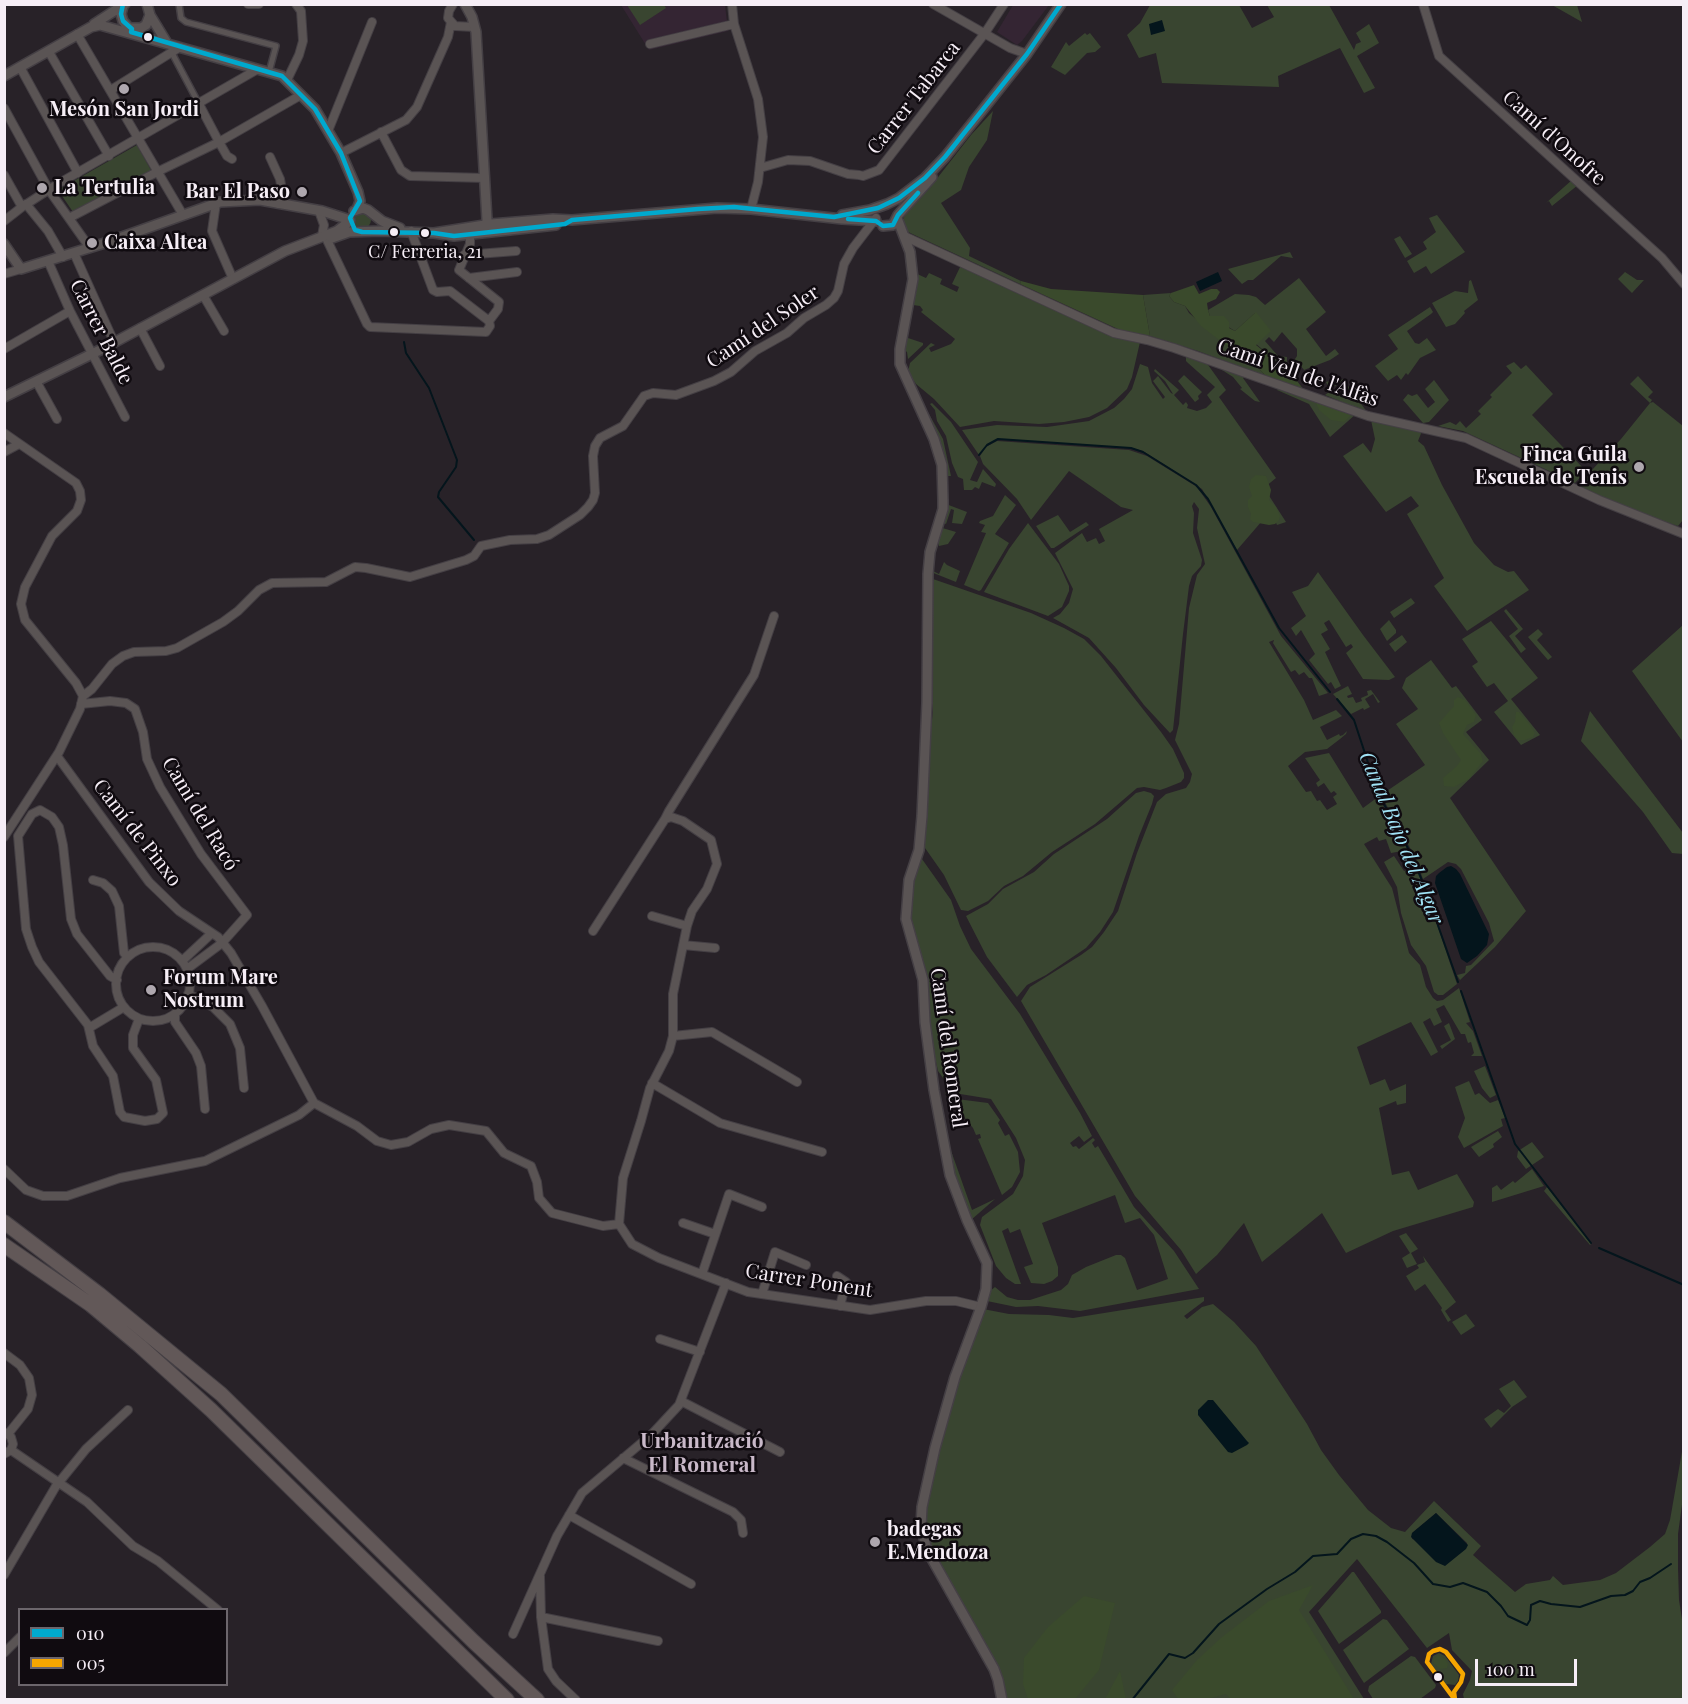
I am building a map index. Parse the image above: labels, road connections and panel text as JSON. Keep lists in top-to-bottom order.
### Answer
{
  "streets": {
    "street": [
      "Carrer Tabarca",
      "Camí d'Onofre",
      "Camí del Soler",
      "Carrer Balde",
      "Camí Vell de l'Alfàs",
      "Camí del Racó",
      "Camí de Pinxo",
      "Camí del Romeral",
      "Carrer Ponent"
    ]
  },
  "crossings": [
    ["Camí del Soler", "Camí del Racó"],
    ["Camí Vell de l'Alfàs", "Camí del Romeral"],
    ["Camí del Racó", "Camí de Pinxo"],
    ["Camí del Romeral", "Carrer Ponent"]
  ],
  "districts": ["Urbanització El Romeral"],
  "water": ["Canal Bajo del Algar"],
  "places": [
    "Mesón San Jordi",
    "La Tertulia",
    "Bar El Paso",
    "C/ Ferreria, 21",
    "Caixa Altea",
    "Finca Guila Escuela de Tenis",
    "Forum Mare Nostrum",
    "badegas E.Mendoza"
  ],
  "lines": ["transit line 010", "transit line 005"],
  "legend": ["010", "005"],
  "scale_bar": "100 m"
}
